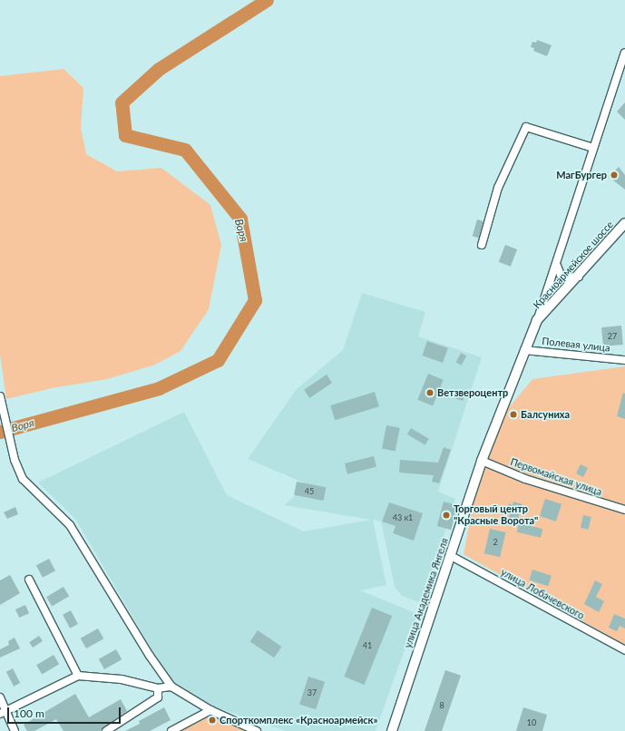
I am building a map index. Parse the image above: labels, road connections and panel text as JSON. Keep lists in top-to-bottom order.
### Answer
{
  "streets": {
    "main road": ["Красноармейское шоссе", "улица Академика Янгеля"],
    "street": ["Полевая улица", "Первомайская улица", "улица Лобачевского"]
  },
  "crossings": [
    ["Красноармейское шоссе", "улица Академика Янгеля"],
    ["Полевая улица", "улица Академика Янгеля"],
    ["Первомайская улица", "улица Академика Янгеля"],
    ["улица Академика Янгеля", "улица Лобачевского"]
  ],
  "water": ["Воря"],
  "places": [
    "МагБургер",
    "Ветзвероцентр",
    "Балсуниха",
    "Торговый центр \"Красные Ворота\"",
    "Спорткомплекс «Красноармейск»"
  ],
  "house_numbers": [
    "27",
    "45",
    "43 к1",
    "2",
    "41",
    "37",
    "8",
    "10"
  ],
  "scale_bar": "100 m"
}
